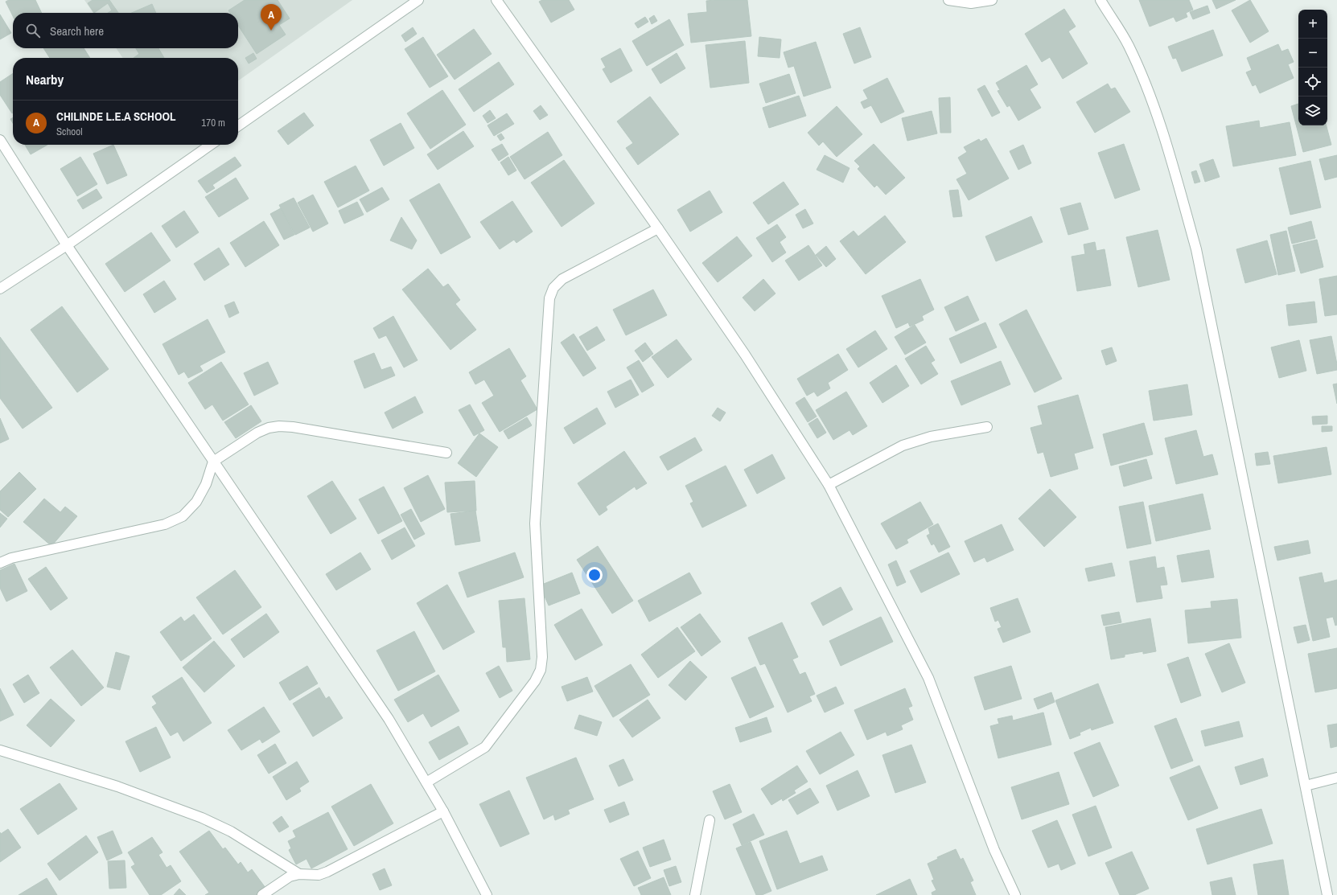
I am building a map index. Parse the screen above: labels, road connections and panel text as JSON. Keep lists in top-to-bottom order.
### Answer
{
  "page": {
    "pins": "A",
    "map_buttons": ["+", "−"],
    "search": "Search here",
    "heading": "Nearby",
    "list": [
      {
        "mark": "A",
        "name": "CHILINDE L.E.A SCHOOL",
        "note": "School",
        "value": "170 m"
      }
    ]
  }
}
